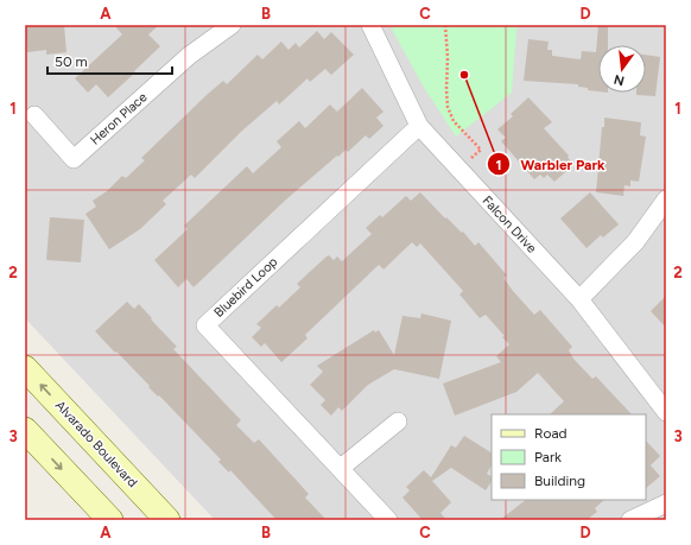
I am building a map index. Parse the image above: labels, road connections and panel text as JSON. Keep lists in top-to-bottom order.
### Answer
{
  "streets": {
    "main road": ["Alvarado Boulevard"],
    "street": ["Heron Place", "Falcon Drive", "Bluebird Loop"]
  },
  "crossings": [
    ["Falcon Drive", "Bluebird Loop"]
  ],
  "places": ["Warbler Park"],
  "legend": ["Road", "Park", "Building"],
  "scale_bar": "50 m",
  "north": "bottom",
  "grid": {
    "columns": [
      "A",
      "B",
      "C",
      "D"
    ],
    "rows": ["1", "2", "3"]
  }
}
